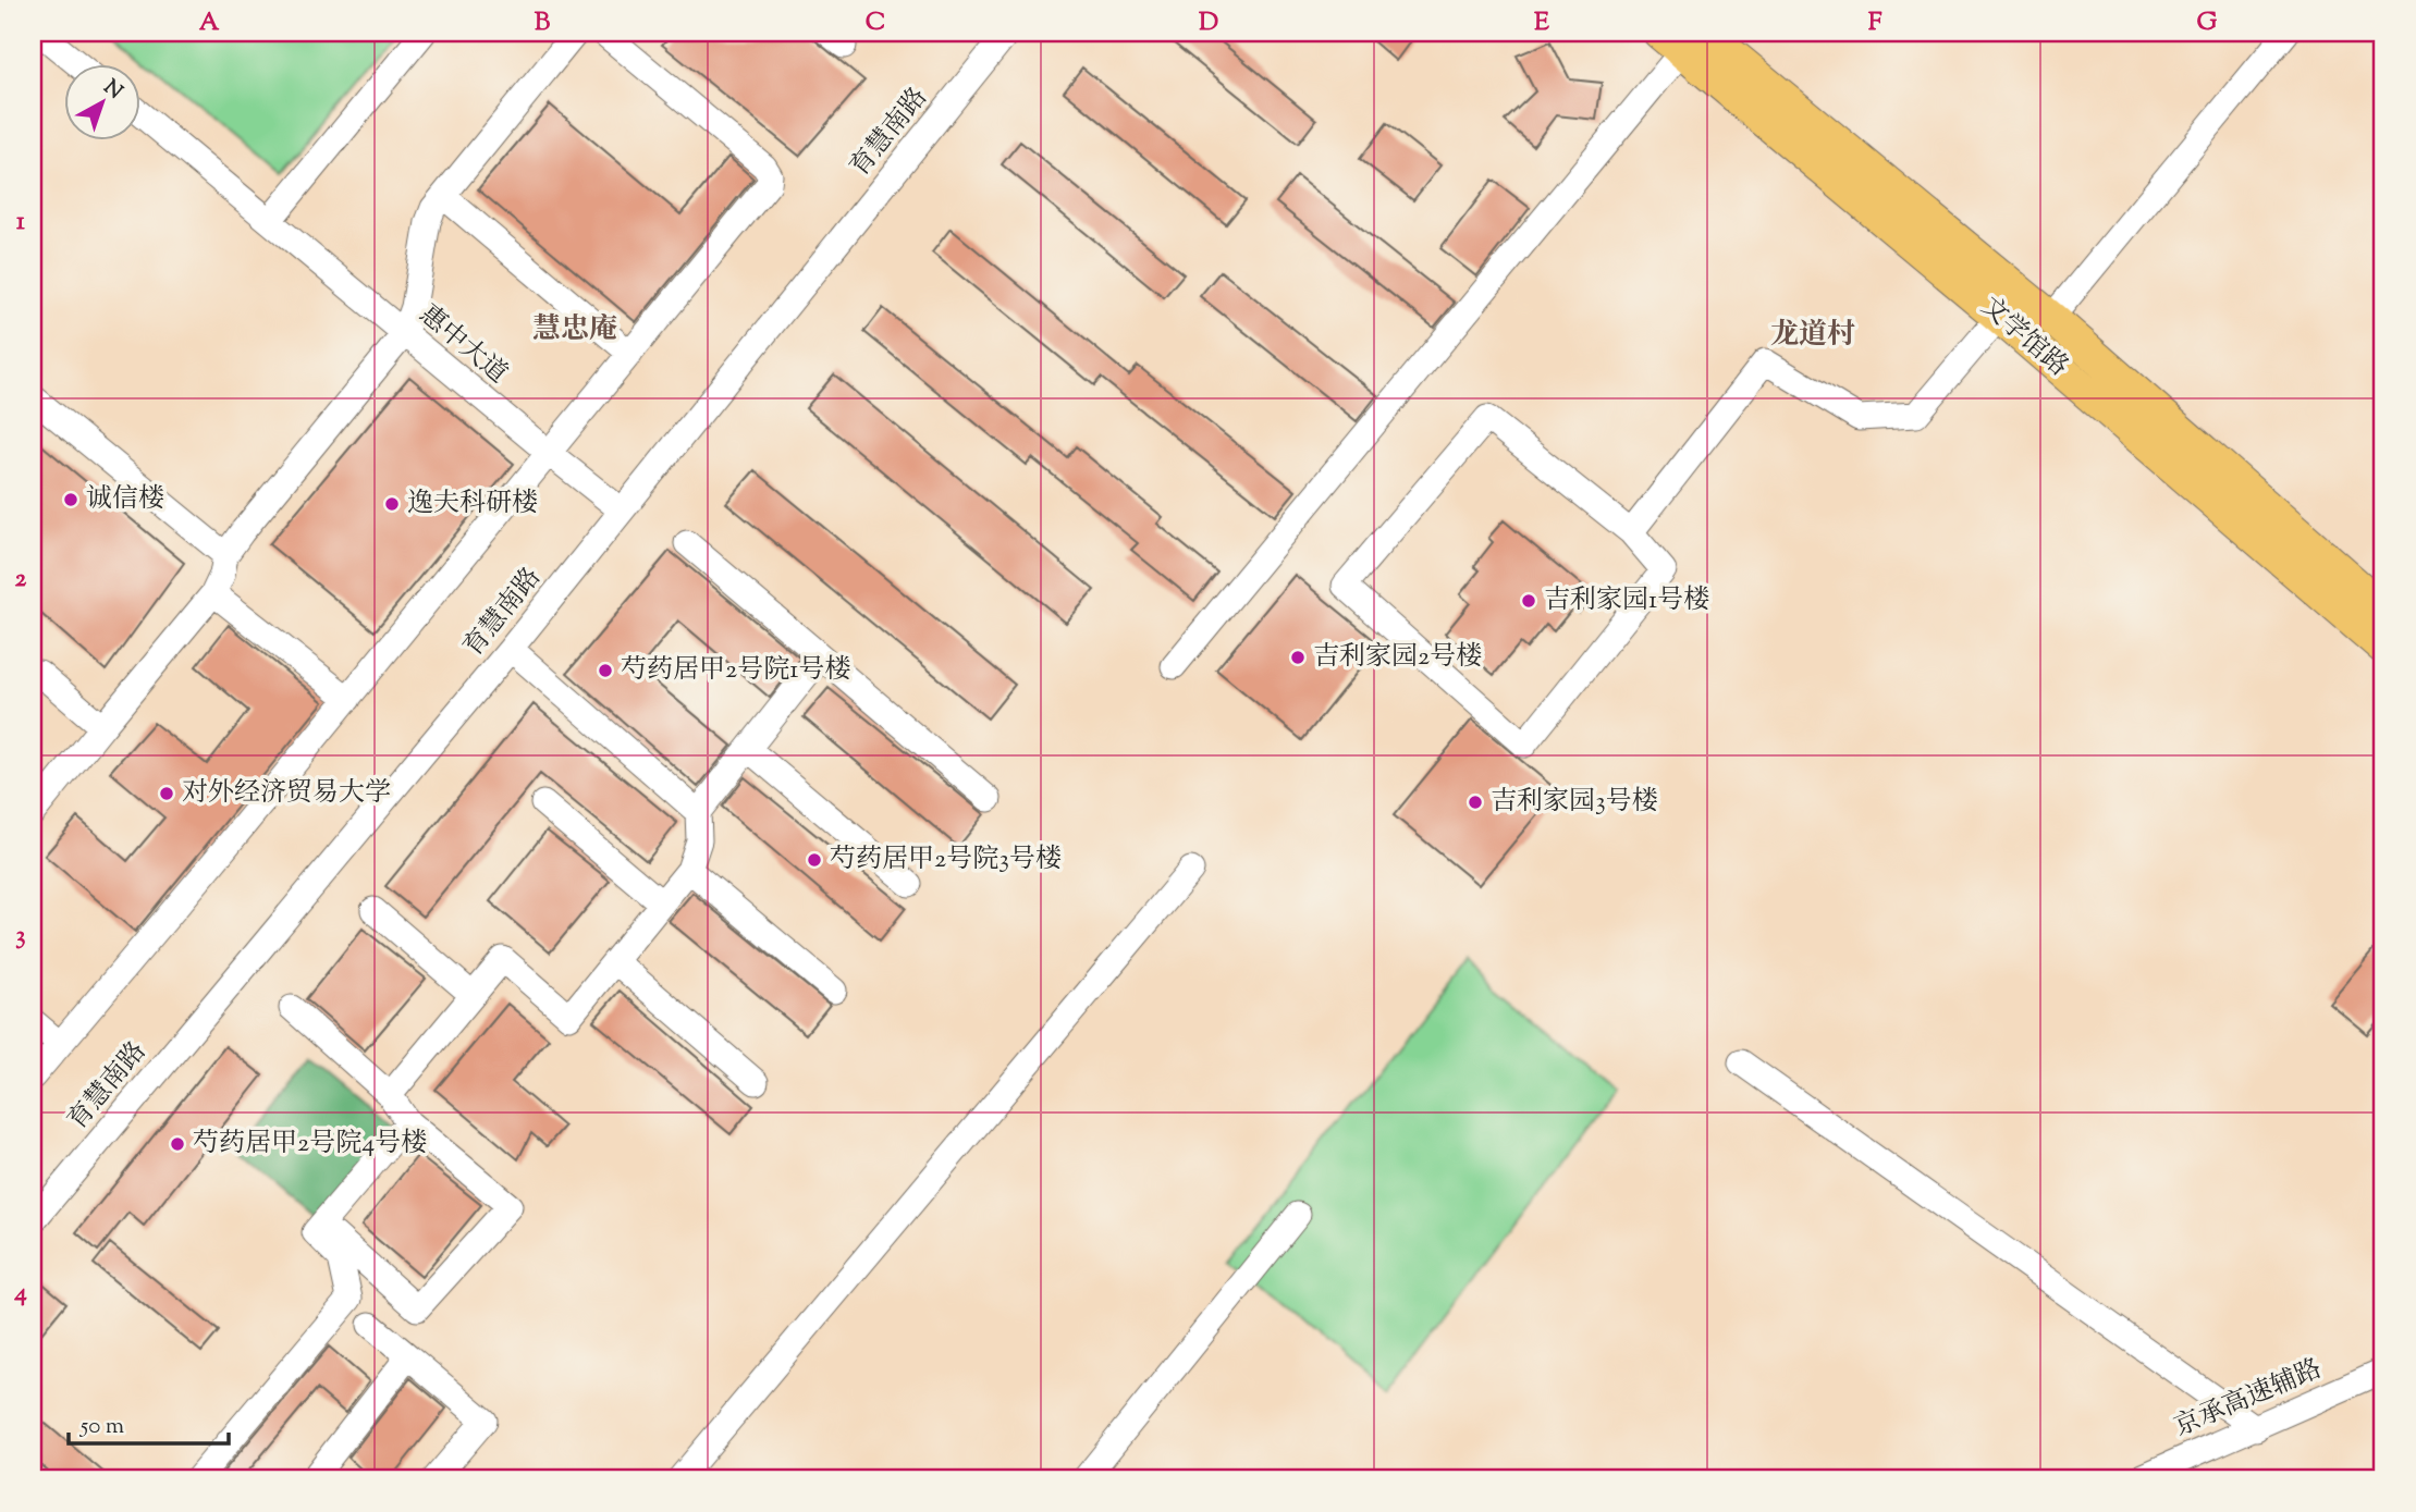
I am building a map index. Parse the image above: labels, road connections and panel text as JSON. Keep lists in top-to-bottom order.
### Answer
{
  "streets": {
    "main road": ["文学馆路"],
    "street": ["育慧南路", "惠中大道", "京承高速辅路"]
  },
  "crossings": [
    ["育慧南路", "惠中大道"]
  ],
  "districts": ["慧忠庵", "龙道村"],
  "places": [
    "诚信楼",
    "逸夫科研楼",
    "吉利家园1号楼",
    "吉利家园2号楼",
    "芍药居甲2号院1号楼",
    "对外经济贸易大学",
    "吉利家园3号楼",
    "芍药居甲2号院3号楼",
    "芍药居甲2号院4号楼"
  ],
  "scale_bar": "50 m",
  "north": "top right",
  "grid": {
    "columns": [
      "A",
      "B",
      "C",
      "D",
      "E",
      "F",
      "G"
    ],
    "rows": [
      "1",
      "2",
      "3",
      "4"
    ]
  }
}
